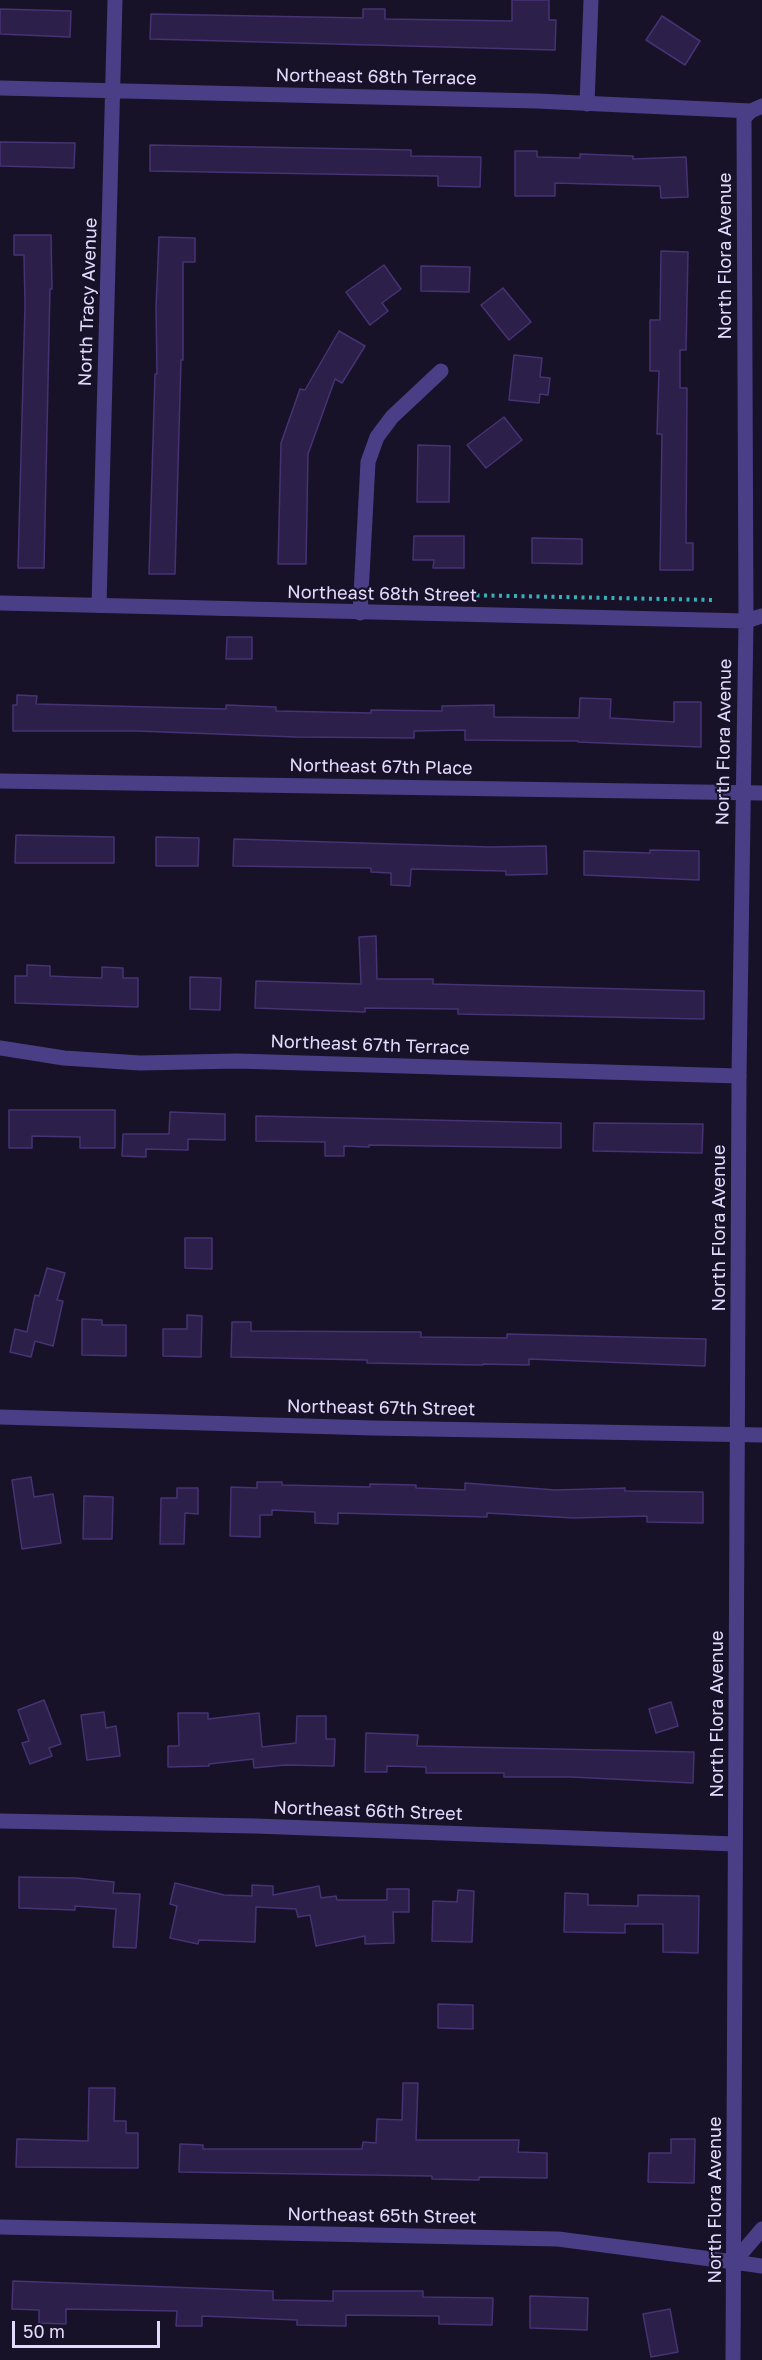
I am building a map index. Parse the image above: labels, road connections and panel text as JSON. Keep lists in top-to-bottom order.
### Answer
{
  "streets": {
    "street": [
      "Northeast 68th Terrace",
      "North Flora Avenue",
      "North Tracy Avenue",
      "Northeast 68th Street",
      "Northeast 67th Place",
      "Northeast 67th Terrace",
      "Northeast 67th Street",
      "Northeast 66th Street",
      "Northeast 65th Street"
    ]
  },
  "crossings": [
    ["Northeast 68th Terrace", "North Flora Avenue"],
    ["Northeast 68th Terrace", "North Tracy Avenue"],
    ["North Flora Avenue", "Northeast 68th Street"],
    ["North Flora Avenue", "Northeast 67th Place"],
    ["North Flora Avenue", "Northeast 67th Terrace"],
    ["North Flora Avenue", "Northeast 67th Street"],
    ["North Flora Avenue", "Northeast 66th Street"],
    ["North Flora Avenue", "Northeast 65th Street"],
    ["North Tracy Avenue", "Northeast 68th Street"]
  ],
  "scale_bar": "50 m"
}
